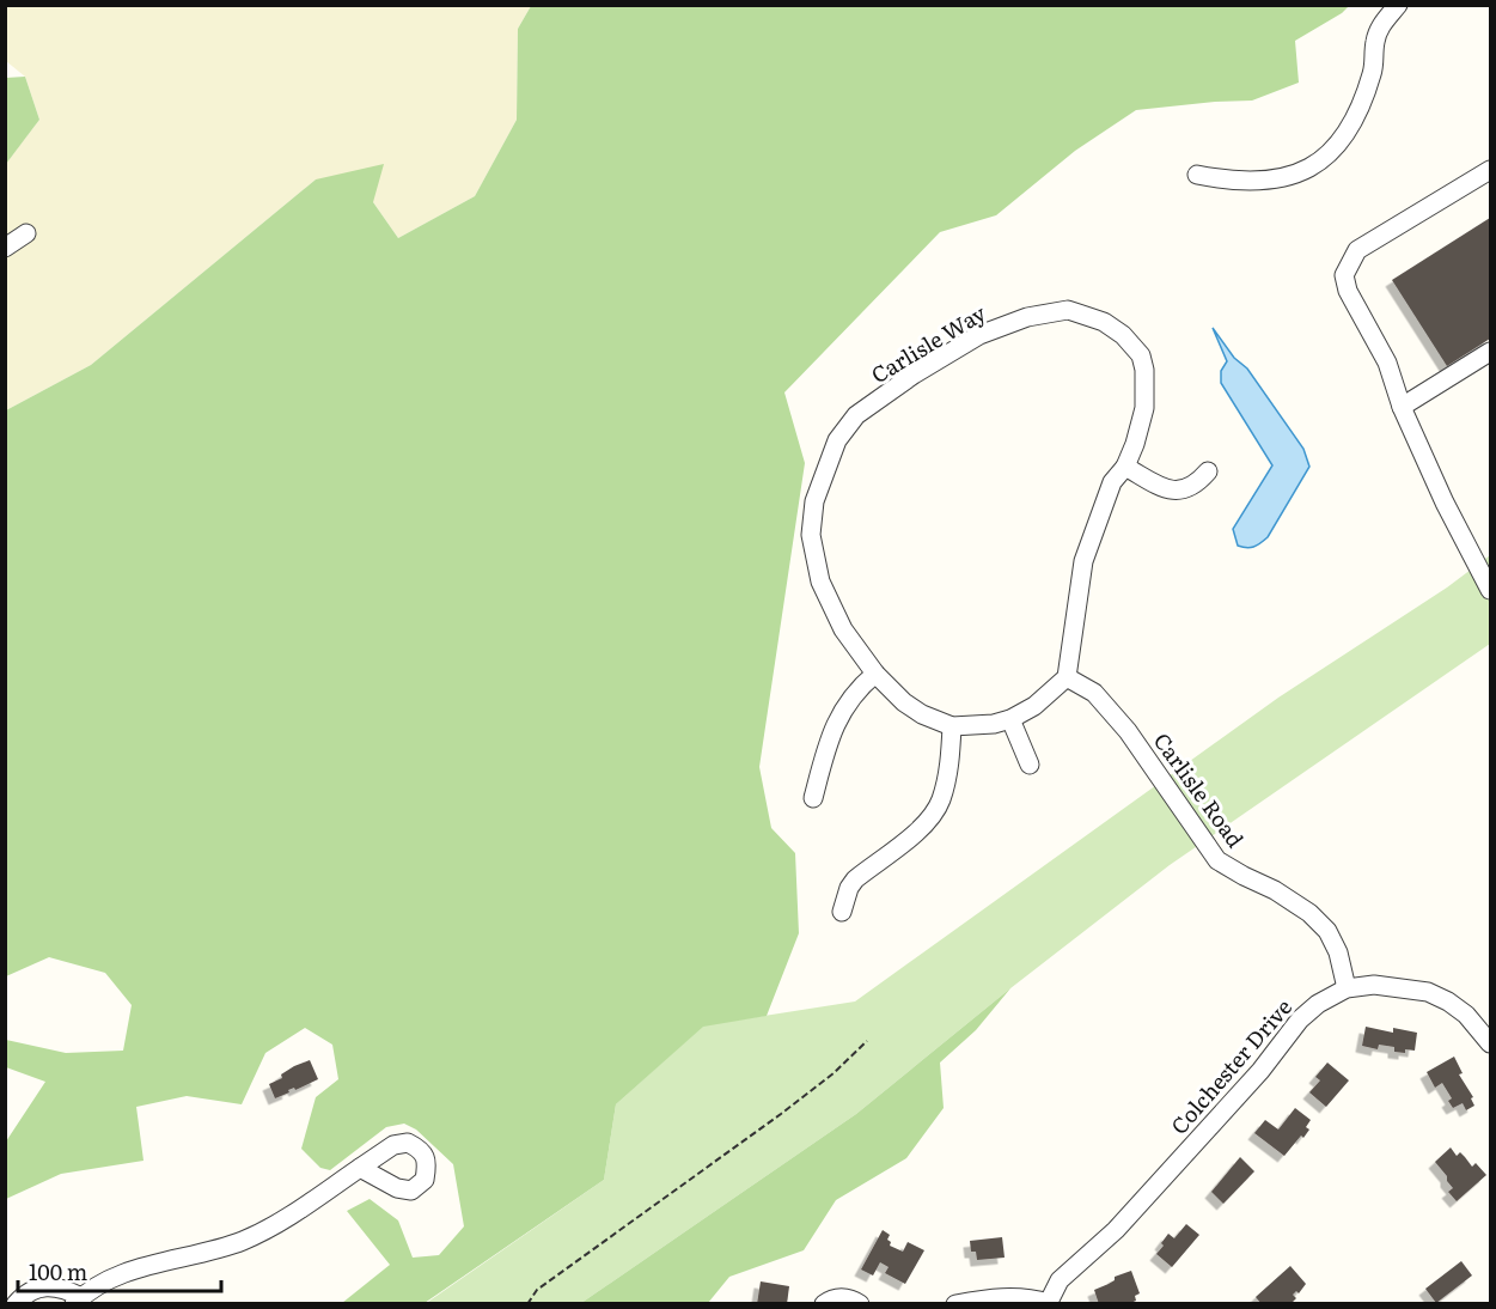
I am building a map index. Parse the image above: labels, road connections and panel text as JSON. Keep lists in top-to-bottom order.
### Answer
{
  "streets": {
    "street": ["Carlisle Way", "Carlisle Road", "Colchester Drive"]
  },
  "crossings": [
    ["Carlisle Way", "Carlisle Road"],
    ["Carlisle Road", "Colchester Drive"]
  ],
  "scale_bar": "100 m"
}
